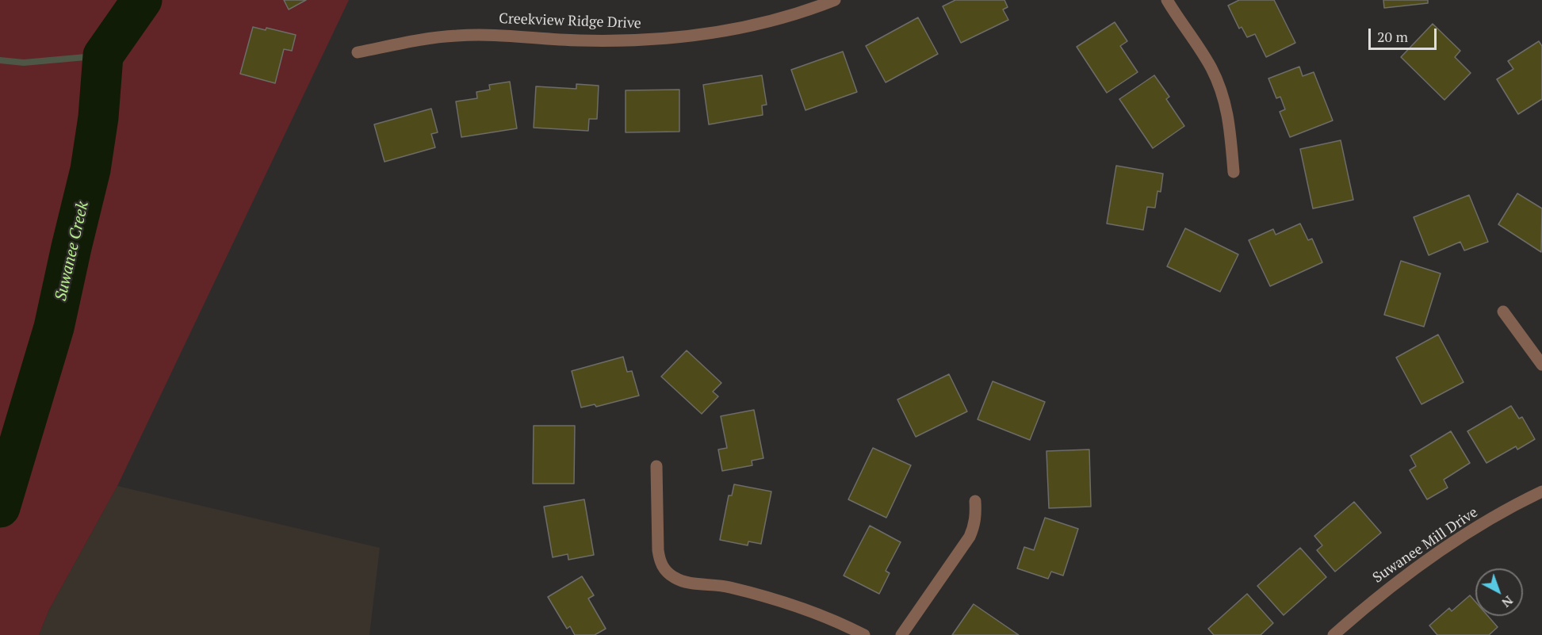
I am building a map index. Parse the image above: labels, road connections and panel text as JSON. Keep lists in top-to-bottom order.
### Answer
{
  "streets": {
    "street": ["Creekview Ridge Drive", "Suwanee Mill Drive"]
  },
  "water": ["Suwanee Creek"],
  "scale_bar": "20 m",
  "north": "bottom right"
}
